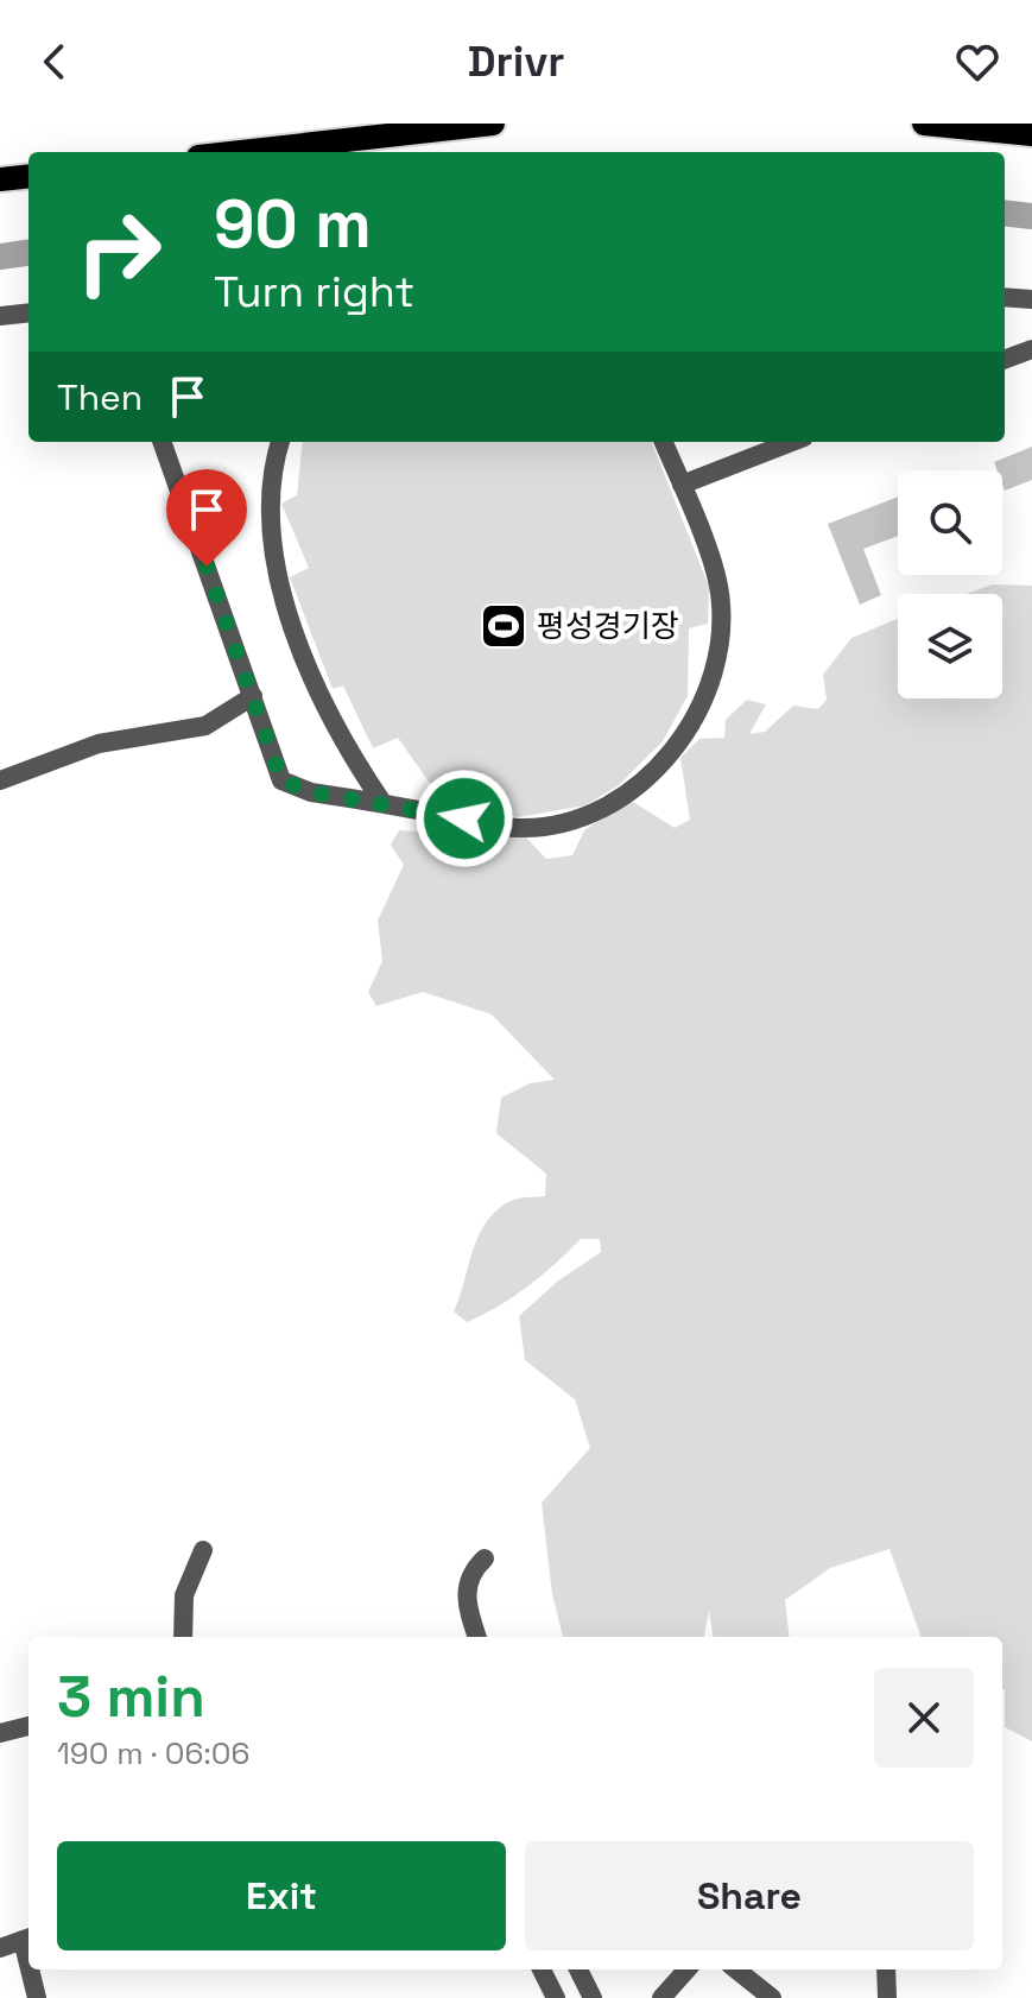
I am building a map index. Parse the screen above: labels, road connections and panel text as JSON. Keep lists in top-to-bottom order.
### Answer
{
  "places": {
    "sports": ["평성경기장"]
  },
  "page": {
    "header": "Drivr",
    "turn": ["90 m", "Turn right"],
    "then": "Then",
    "heading": ["3 min", "190 m · 06:06"],
    "buttons": ["Exit", "Share"]
  }
}
